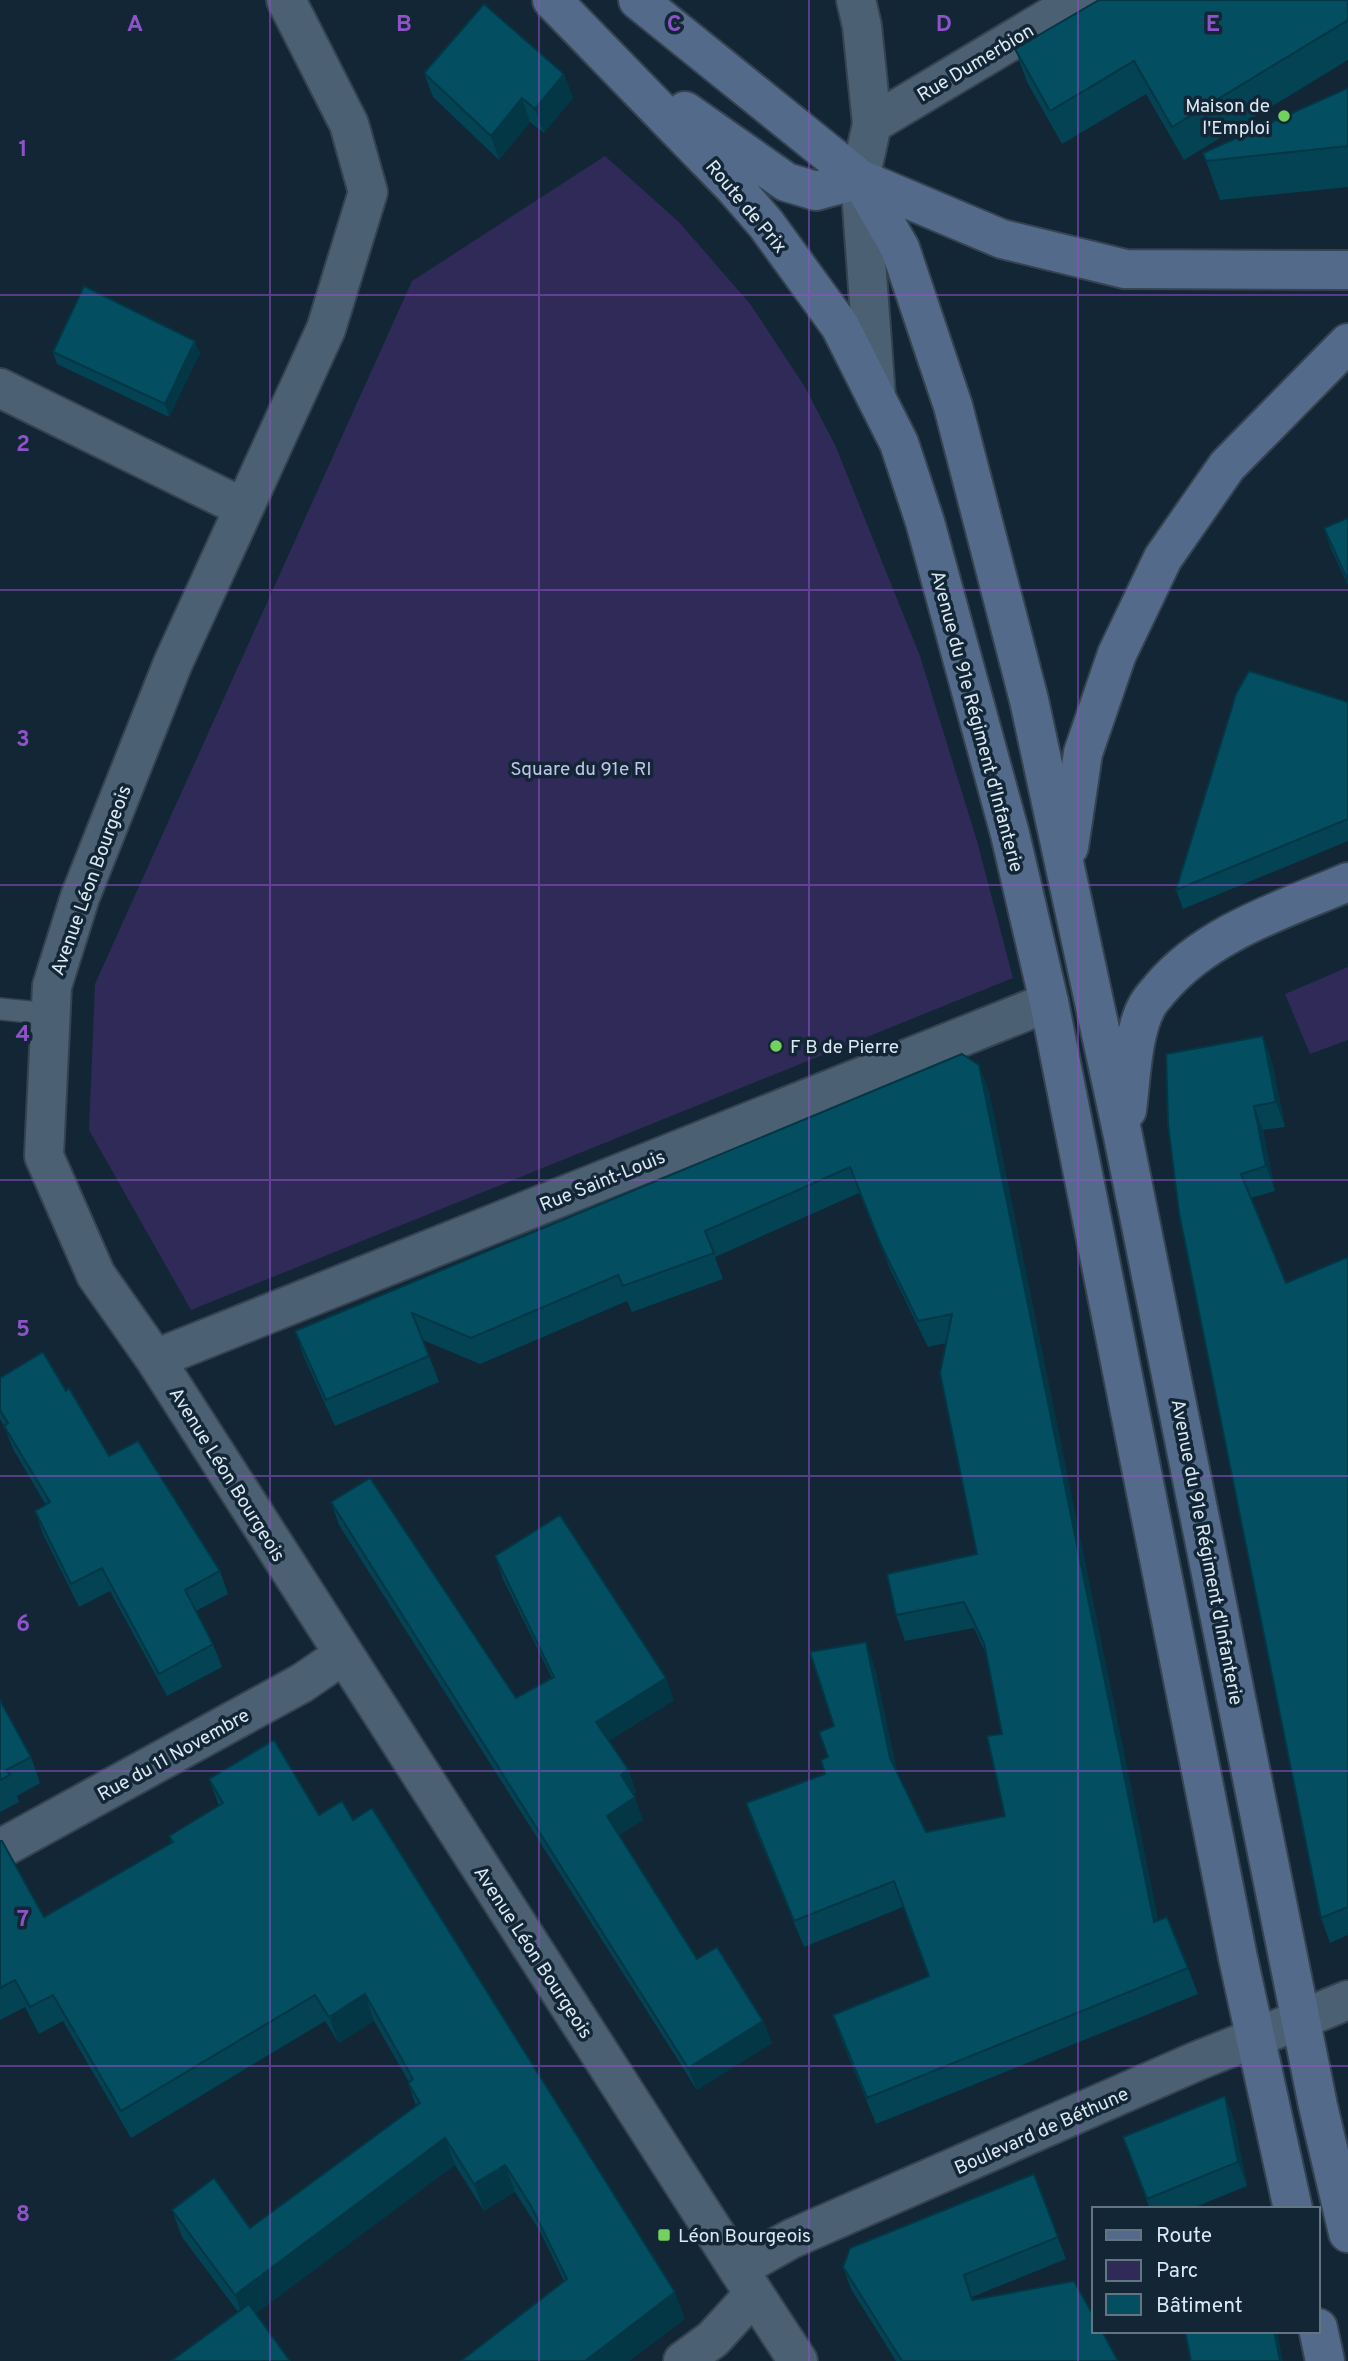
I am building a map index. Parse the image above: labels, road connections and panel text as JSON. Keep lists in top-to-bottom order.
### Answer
{
  "streets": {
    "main road": ["Route de Prix", "Avenue du 91e Régiment d'Infanterie"],
    "street": [
      "Rue Dumerbion",
      "Avenue Léon Bourgeois",
      "Rue Saint-Louis",
      "Rue du 11 Novembre",
      "Boulevard de Béthune"
    ]
  },
  "crossings": [
    ["Route de Prix", "Avenue du 91e Régiment d'Infanterie"],
    ["Avenue du 91e Régiment d'Infanterie", "Rue Saint-Louis"],
    ["Avenue du 91e Régiment d'Infanterie", "Boulevard de Béthune"],
    ["Avenue Léon Bourgeois", "Rue Saint-Louis"],
    ["Avenue Léon Bourgeois", "Rue du 11 Novembre"],
    ["Avenue Léon Bourgeois", "Boulevard de Béthune"]
  ],
  "parks": ["Square du 91e RI"],
  "places": {
    "other": ["Maison de l'Emploi", "F B de Pierre"],
    "transit": ["Léon Bourgeois"]
  },
  "legend": ["Route", "Parc", "Bâtiment"],
  "grid": {
    "columns": [
      "A",
      "B",
      "C",
      "D",
      "E"
    ],
    "rows": [
      "1",
      "2",
      "3",
      "4",
      "5",
      "6",
      "7",
      "8"
    ]
  }
}
